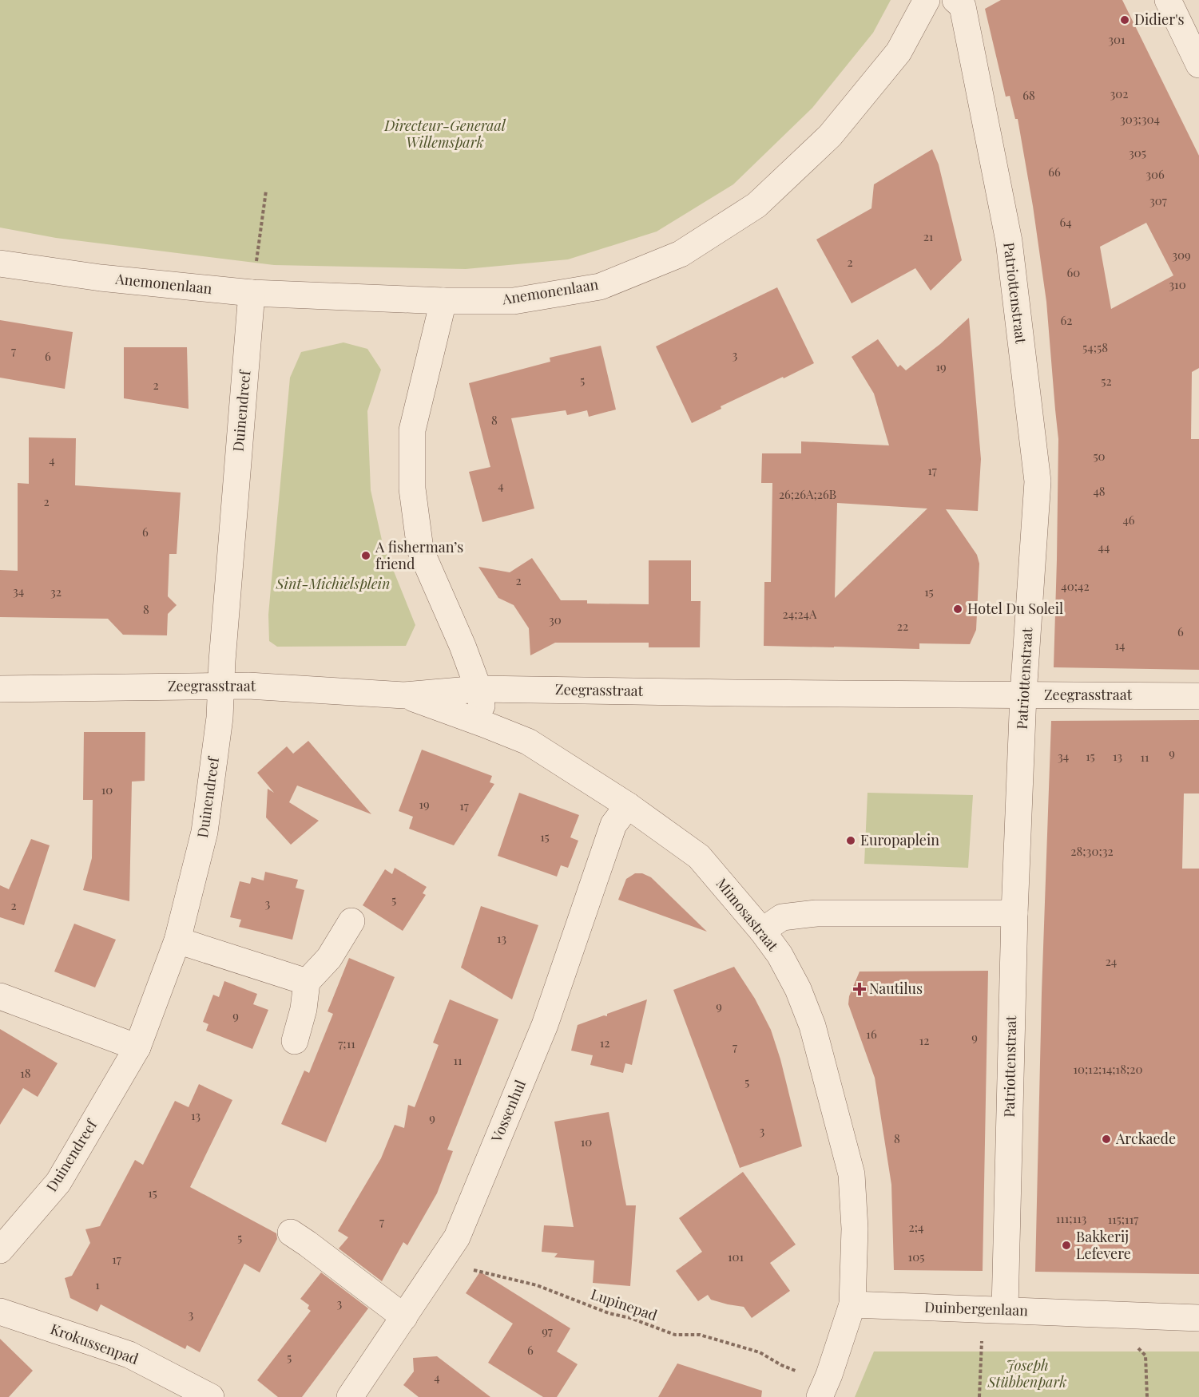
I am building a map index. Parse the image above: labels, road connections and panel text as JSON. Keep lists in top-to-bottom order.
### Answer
{
  "streets": {
    "street": [
      "Anemonenlaan",
      "Patriottenstraat",
      "Duinendreef",
      "Zeegrasstraat",
      "Mimosastraat",
      "Vossenhul",
      "Duinbergenlaan",
      "Krokussenpad"
    ],
    "path": ["Lupinepad"]
  },
  "crossings": [
    ["Anemonenlaan", "Duinendreef"],
    ["Patriottenstraat", "Zeegrasstraat"],
    ["Patriottenstraat", "Duinbergenlaan"],
    ["Duinendreef", "Zeegrasstraat"],
    ["Zeegrasstraat", "Mimosastraat"],
    ["Mimosastraat", "Vossenhul"],
    ["Mimosastraat", "Duinbergenlaan"],
    ["Vossenhul", "Lupinepad"]
  ],
  "parks": ["Directeur-Generaal Willemspark", "Sint-Michielsplein", "Joseph Stübbenpark"],
  "places": {
    "other": [
      "Didier's",
      "A fisherman’s friend",
      "Hotel Du Soleil",
      "Europaplein",
      "Arckaede",
      "Bakkerij Lefevere"
    ],
    "health": ["Nautilus"]
  },
  "house_numbers": [
    "301",
    "302",
    "68",
    "303;304",
    "305",
    "66",
    "306",
    "307",
    "64",
    "21",
    "309",
    "2",
    "60",
    "310",
    "62",
    "54;58",
    "7",
    "3",
    "6",
    "19",
    "5",
    "52",
    "2",
    "8",
    "50",
    "4",
    "17",
    "4",
    "48",
    "26;26A;26B",
    "2",
    "46",
    "6",
    "44",
    "2",
    "40;42",
    "34",
    "32",
    "15",
    "8",
    "24;24A",
    "30",
    "22",
    "6",
    "14",
    "9",
    "34",
    "15",
    "13",
    "11",
    "10",
    "19",
    "17",
    "15",
    "28;30;32",
    "5",
    "3",
    "2",
    "13",
    "24",
    "9",
    "9",
    "16",
    "9",
    "12",
    "12",
    "7;11",
    "7",
    "11",
    "10;12;14;18;20",
    "18",
    "5",
    "13",
    "9",
    "3",
    "8",
    "10",
    "15",
    "111;113",
    "115;117",
    "7",
    "2;4",
    "5",
    "101",
    "105",
    "17",
    "1",
    "3",
    "3",
    "97",
    "6",
    "5",
    "4"
  ]
}
